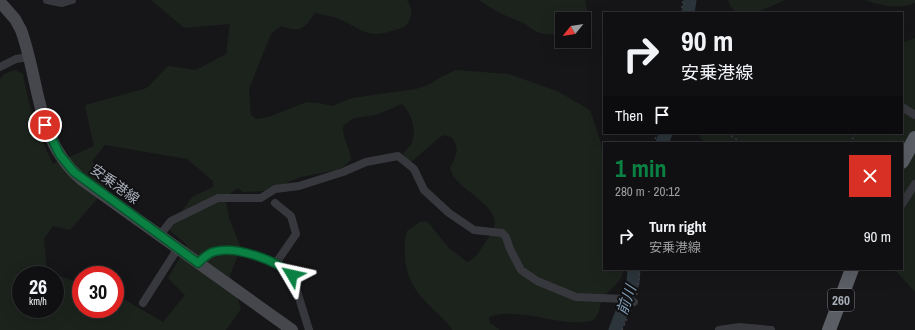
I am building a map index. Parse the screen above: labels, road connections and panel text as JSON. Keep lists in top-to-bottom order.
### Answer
{
  "streets": {
    "highway": ["260"],
    "main road": ["安乗港線"]
  },
  "water": ["前川"],
  "north": "bottom left",
  "page": {
    "turn": ["90 m", "安乗港線"],
    "then": "Then",
    "heading": ["1 min", "280 m · 20:12"],
    "list": [
      {
        "name": "Turn right",
        "note": "安乗港線",
        "value": "90 m"
      }
    ],
    "speed": "26 km/h",
    "limit": "30"
  }
}
